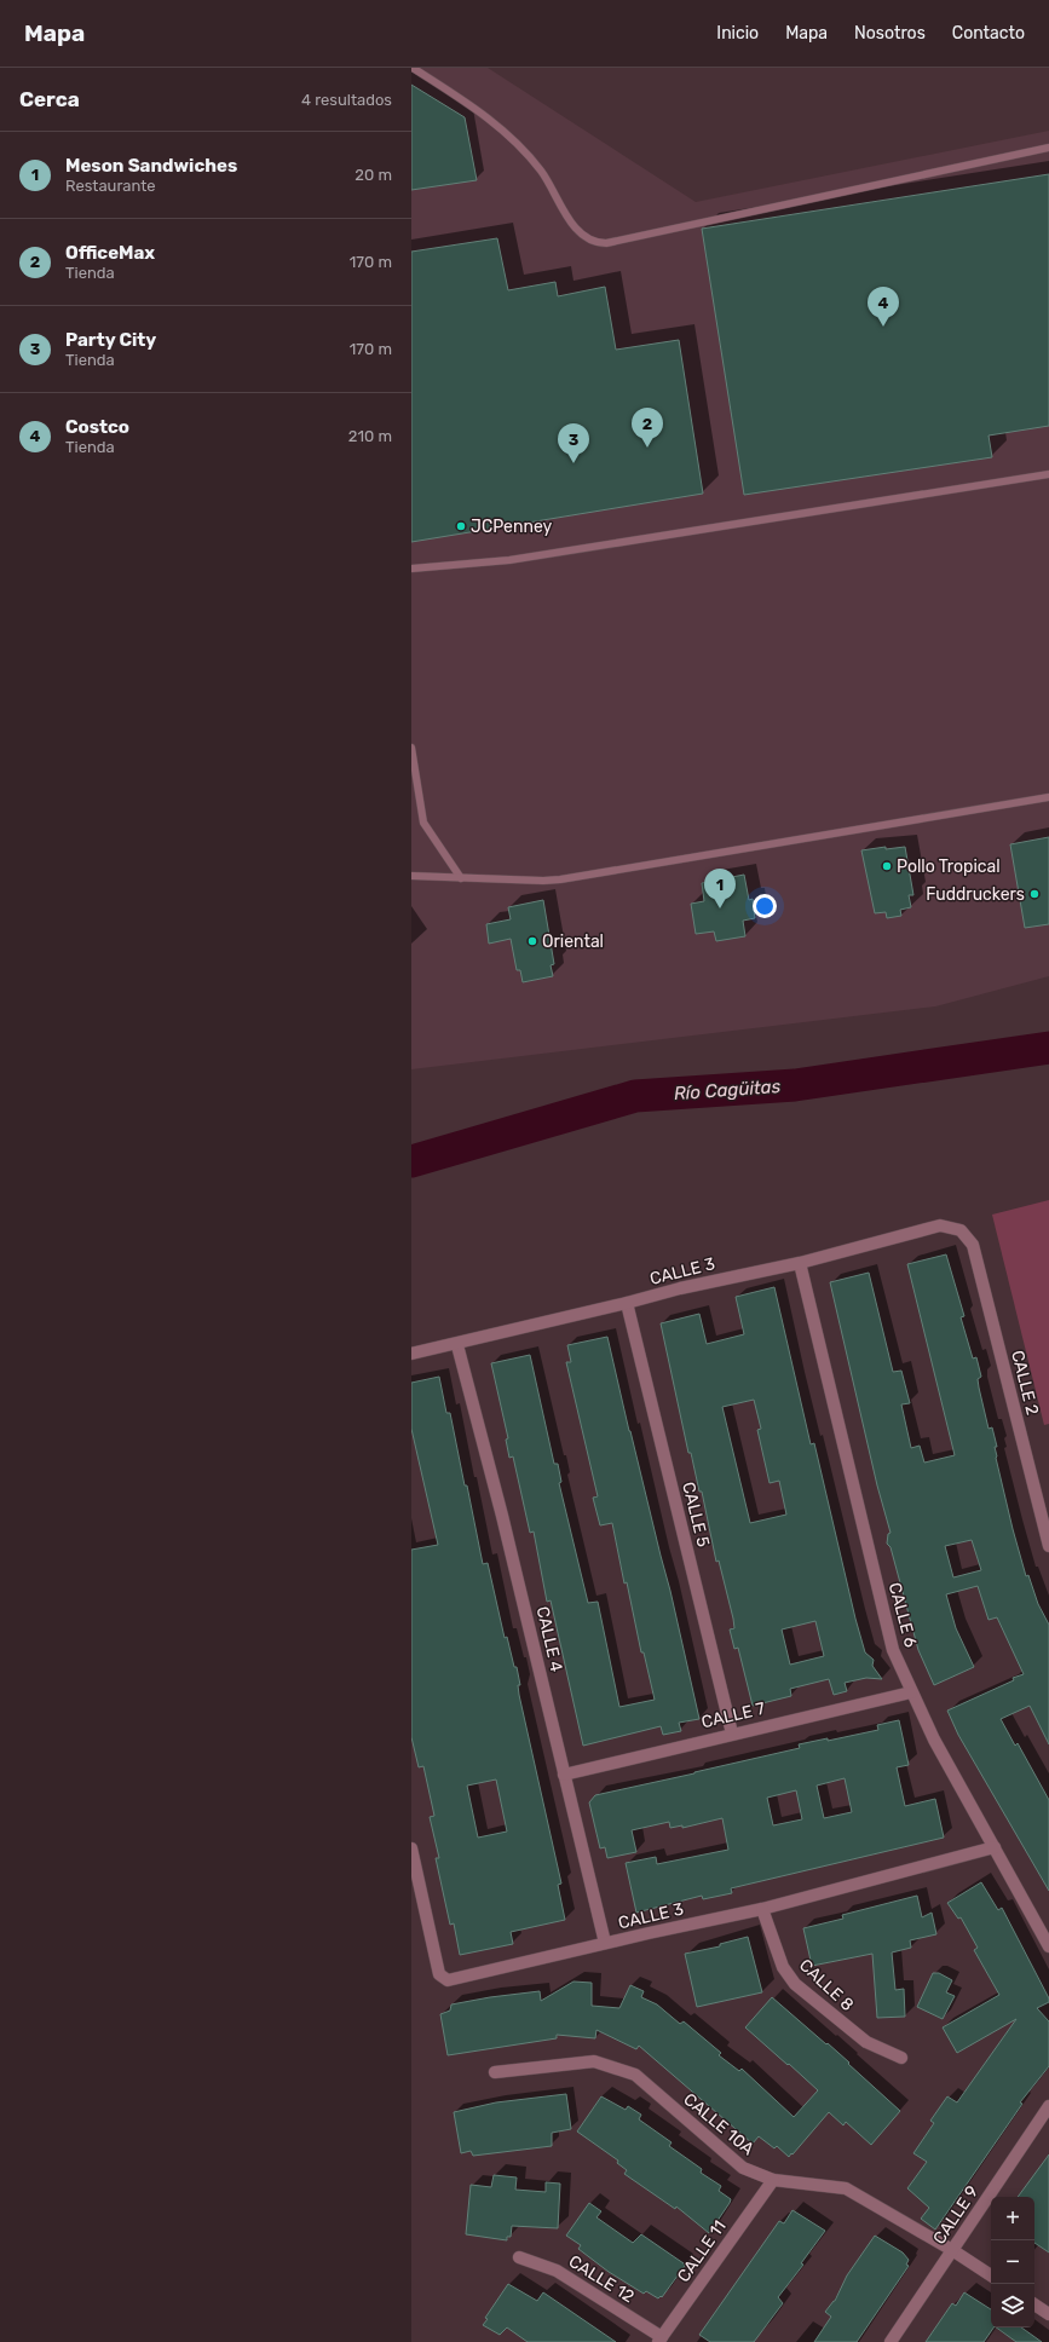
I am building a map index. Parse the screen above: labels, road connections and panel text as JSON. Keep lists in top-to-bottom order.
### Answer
{
  "streets": {
    "street": [
      "CALLE 3",
      "CALLE 2",
      "CALLE 5",
      "CALLE 6",
      "CALLE 4",
      "CALLE 7",
      "CALLE 8",
      "CALLE 10A",
      "CALLE 9",
      "CALLE 11",
      "CALLE 12"
    ]
  },
  "crossings": [
    ["CALLE 3", "CALLE 2"],
    ["CALLE 3", "CALLE 5"],
    ["CALLE 3", "CALLE 6"],
    ["CALLE 3", "CALLE 4"],
    ["CALLE 3", "CALLE 8"],
    ["CALLE 5", "CALLE 7"],
    ["CALLE 6", "CALLE 7"],
    ["CALLE 4", "CALLE 7"],
    ["CALLE 10A", "CALLE 9"],
    ["CALLE 10A", "CALLE 11"],
    ["CALLE 11", "CALLE 12"]
  ],
  "water": ["Río Cagüitas"],
  "places": [
    "JCPenney",
    "Pollo Tropical",
    "Fuddruckers",
    "Oriental"
  ],
  "page": {
    "header": "Mapa",
    "nav": [
      "Inicio",
      "Mapa",
      "Nosotros",
      "Contacto"
    ],
    "heading": ["Cerca", "4 resultados"],
    "list": [
      {
        "mark": "1",
        "name": "Meson Sandwiches",
        "note": "Restaurante",
        "value": "20 m"
      },
      {
        "mark": "2",
        "name": "OfficeMax",
        "note": "Tienda",
        "value": "170 m"
      },
      {
        "mark": "3",
        "name": "Party City",
        "note": "Tienda",
        "value": "170 m"
      },
      {
        "mark": "4",
        "name": "Costco",
        "note": "Tienda",
        "value": "210 m"
      }
    ],
    "pins": [
      "4",
      "2",
      "3",
      "1"
    ],
    "map_buttons": ["+", "−"]
  }
}
